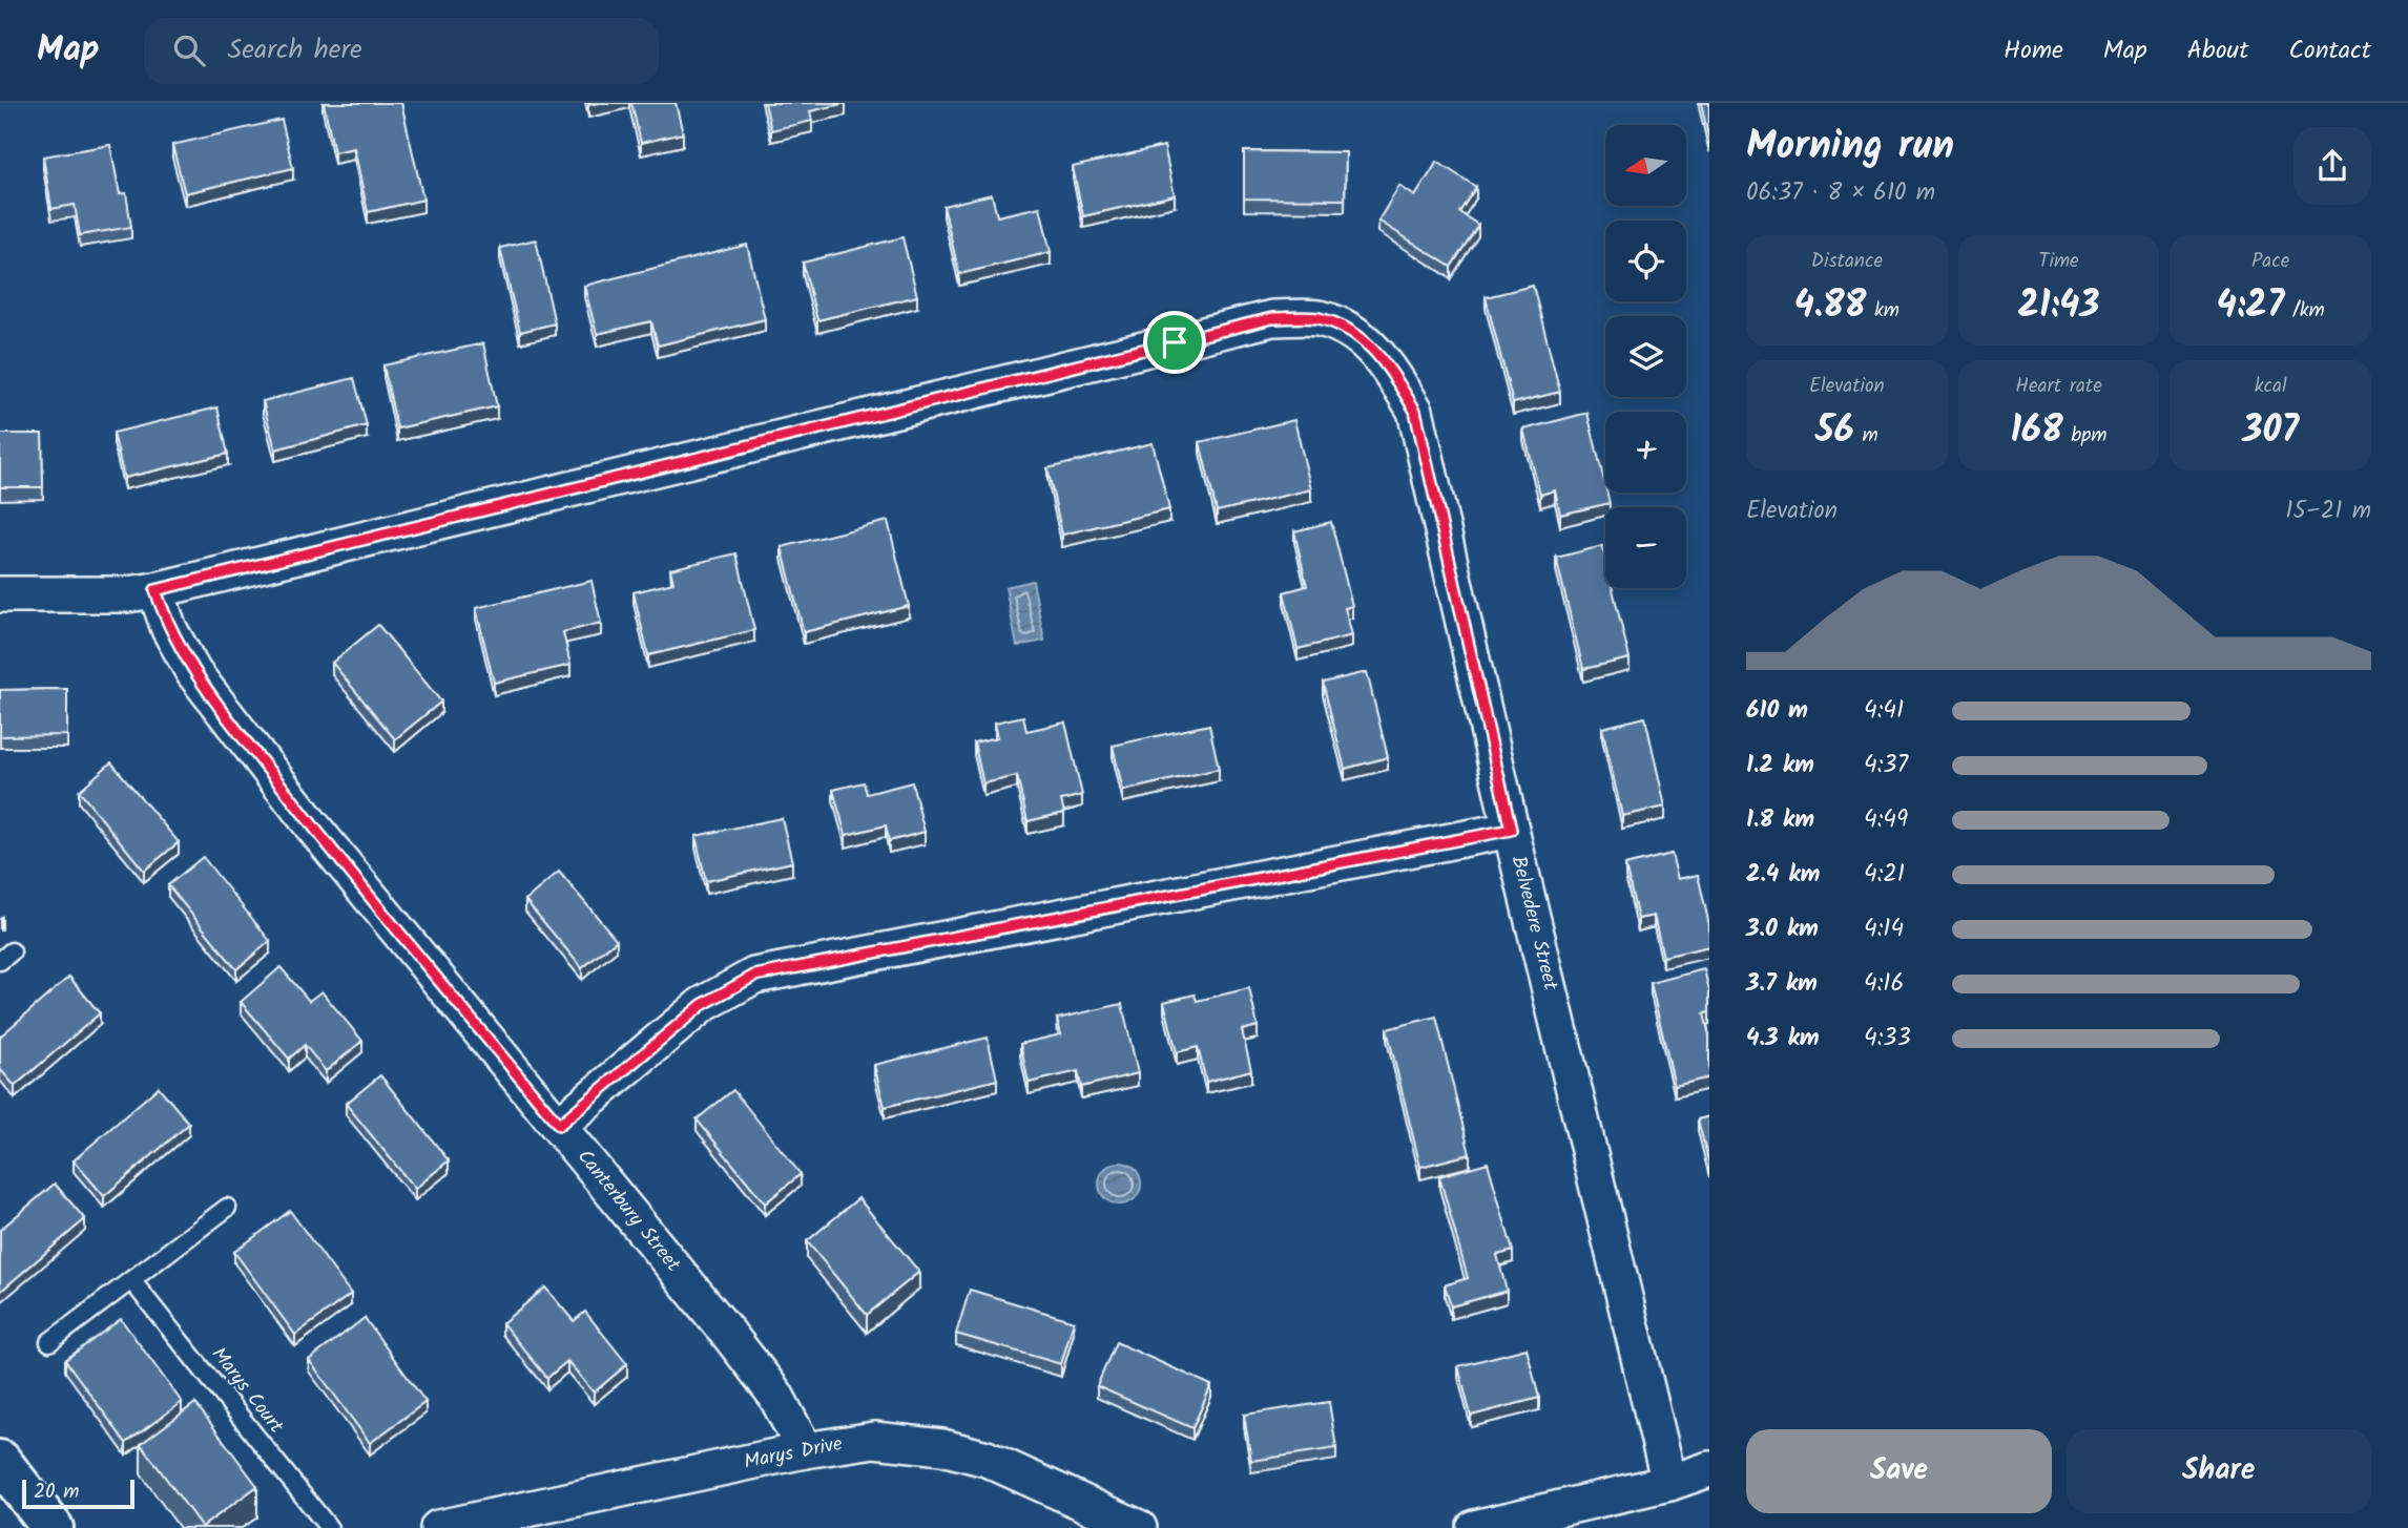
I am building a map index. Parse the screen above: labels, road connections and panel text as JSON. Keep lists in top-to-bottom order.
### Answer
{
  "streets": {
    "street": ["Belvedere Street", "Canterbury Street", "Marys Drive"],
    "lane": ["Marys Court"]
  },
  "crossings": [
    ["Belvedere Street", "Canterbury Street"],
    ["Canterbury Street", "Marys Drive"]
  ],
  "scale_bar": "20 m",
  "north": "left",
  "page": {
    "header": "Map",
    "search": "Search here",
    "nav": [
      "Home",
      "Map",
      "About",
      "Contact"
    ],
    "heading": ["Morning run", "06:37 · 8 × 610 m"],
    "map_buttons": ["+", "−"],
    "stats": [
      ["Distance", "4.88 km"],
      ["Time", "21:43"],
      ["Pace", "4:27 /km"],
      ["Elevation", "56 m"],
      ["Heart rate", "168 bpm"],
      ["kcal", "307"]
    ],
    "chart": ["Elevation", "15–21 m"],
    "list": [
      {
        "name": "610 m",
        "note": "4:41"
      },
      {
        "name": "1.2 km",
        "note": "4:37"
      },
      {
        "name": "1.8 km",
        "note": "4:49"
      },
      {
        "name": "2.4 km",
        "note": "4:21"
      },
      {
        "name": "3.0 km",
        "note": "4:14"
      },
      {
        "name": "3.7 km",
        "note": "4:16"
      },
      {
        "name": "4.3 km",
        "note": "4:33"
      }
    ],
    "buttons": ["Save", "Share"],
    "scale": "20 m"
  }
}
